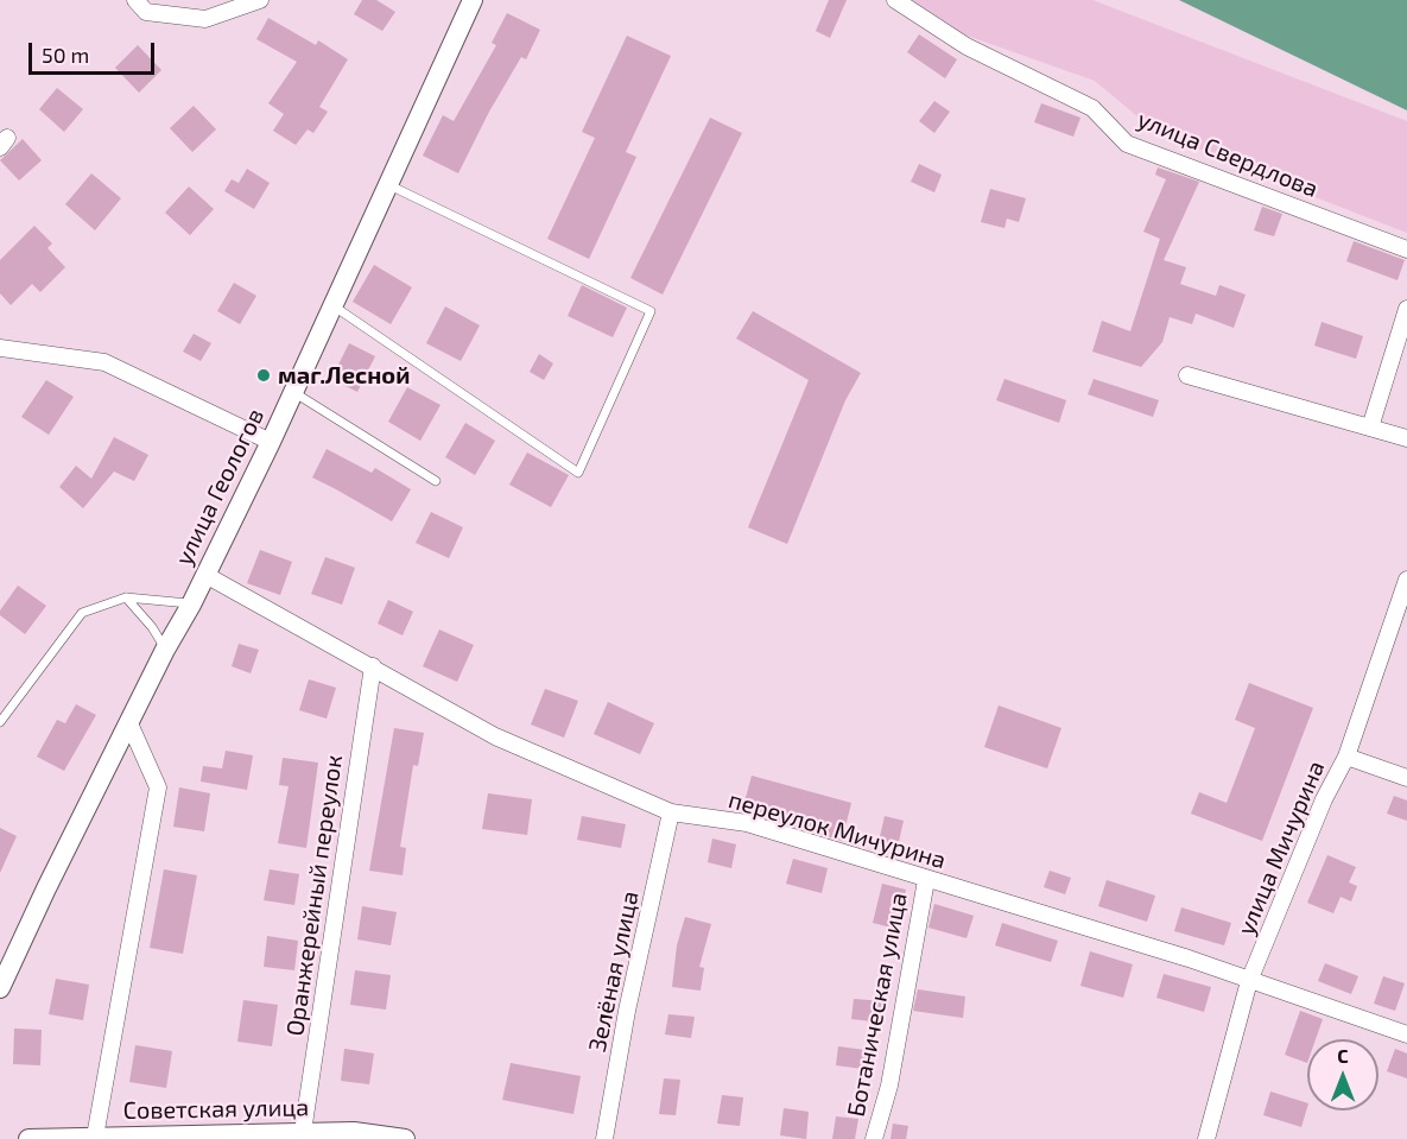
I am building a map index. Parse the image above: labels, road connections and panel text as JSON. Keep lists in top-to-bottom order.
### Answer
{
  "streets": {
    "street": [
      "улица Свердлова",
      "улица Геологов",
      "переулок Мичурина",
      "улица Мичурина",
      "Оранжерейный переулок",
      "Зелёная улица",
      "Ботаническая улица",
      "Советская улица"
    ]
  },
  "crossings": [
    ["улица Геологов", "переулок Мичурина"],
    ["переулок Мичурина", "улица Мичурина"],
    ["переулок Мичурина", "Оранжерейный переулок"],
    ["переулок Мичурина", "Зелёная улица"],
    ["переулок Мичурина", "Ботаническая улица"],
    ["Оранжерейный переулок", "Советская улица"]
  ],
  "places": ["маг.Лесной"],
  "scale_bar": "50 m",
  "north": "top"
}
